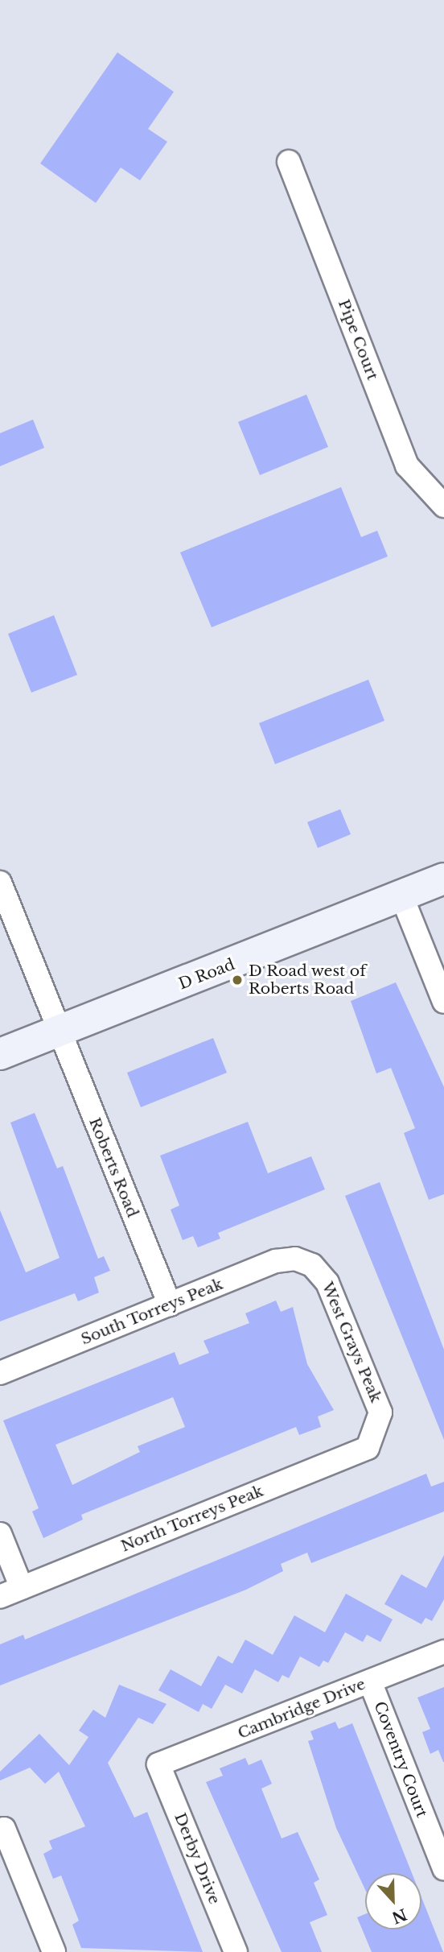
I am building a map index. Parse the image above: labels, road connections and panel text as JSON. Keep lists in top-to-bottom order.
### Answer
{
  "streets": {
    "street": [
      "Pipe Court",
      "D Road",
      "Roberts Road",
      "South Torreys Peak",
      "West Grays Peak",
      "North Torreys Peak",
      "Cambridge Drive",
      "Coventry Court",
      "Derby Drive"
    ]
  },
  "crossings": [
    ["D Road", "Roberts Road"],
    ["Roberts Road", "South Torreys Peak"],
    ["South Torreys Peak", "West Grays Peak"],
    ["West Grays Peak", "North Torreys Peak"],
    ["Cambridge Drive", "Coventry Court"],
    ["Cambridge Drive", "Derby Drive"]
  ],
  "places": ["D Road west of Roberts Road"],
  "north": "bottom"
}
